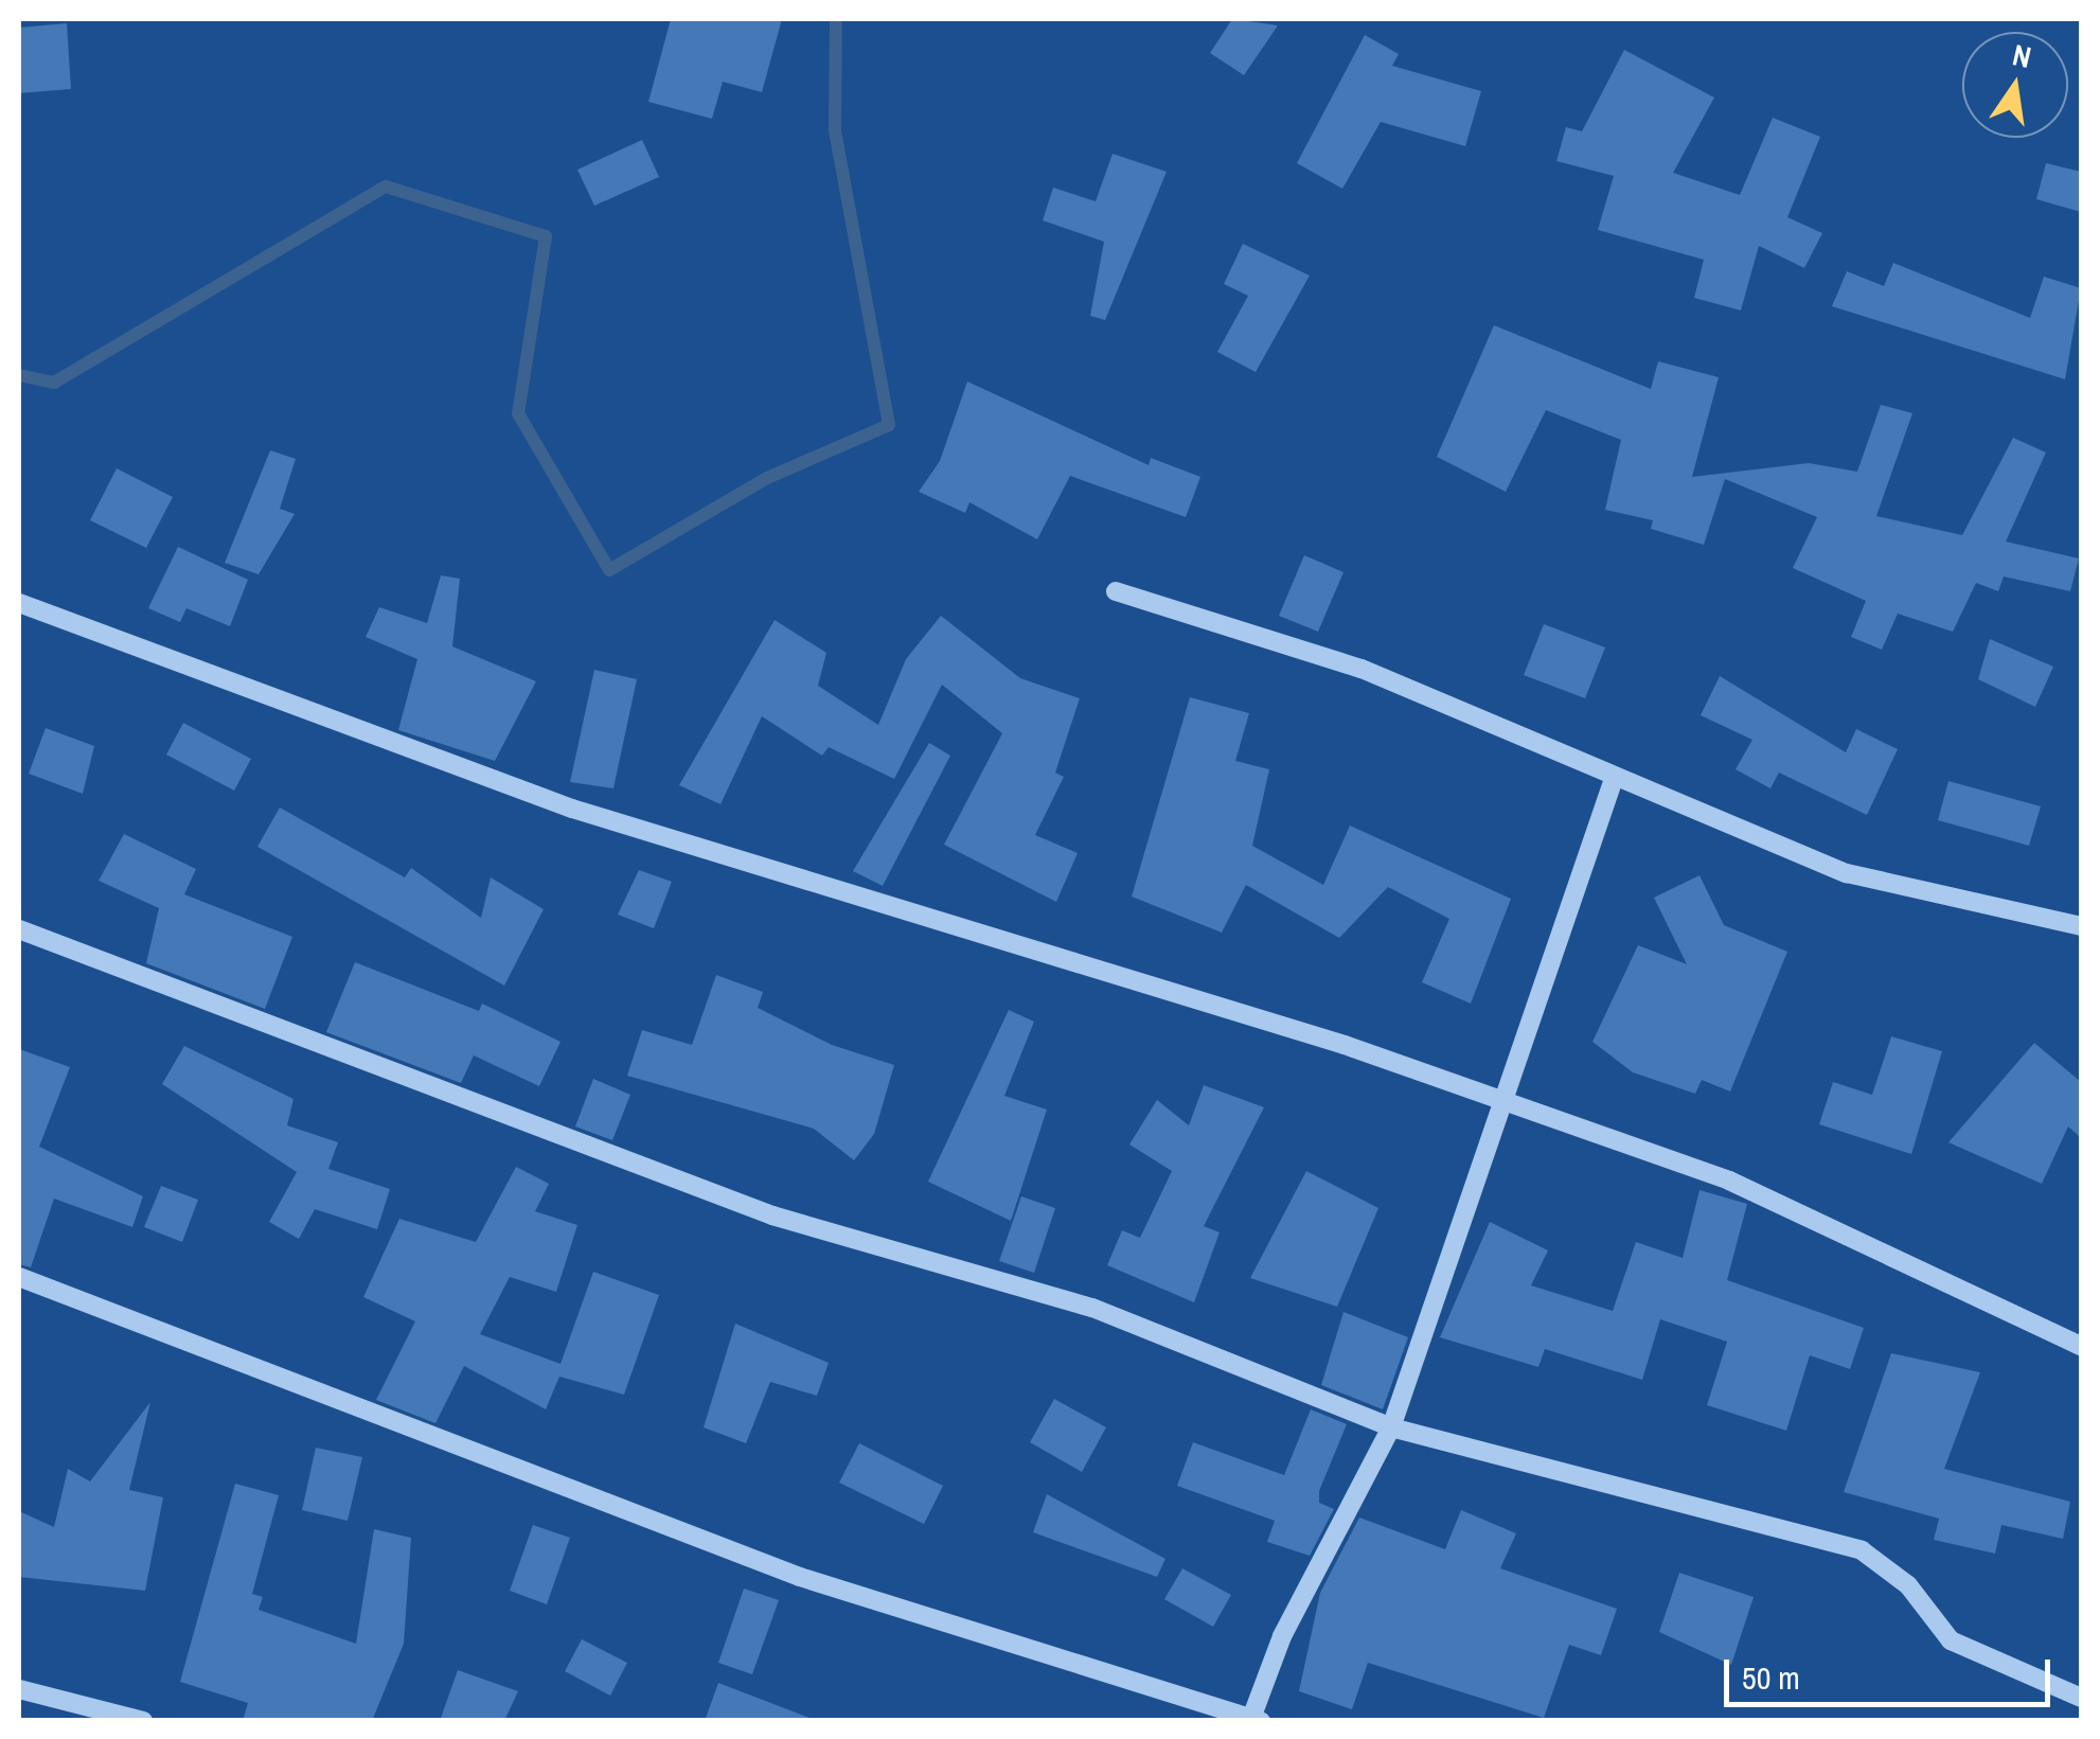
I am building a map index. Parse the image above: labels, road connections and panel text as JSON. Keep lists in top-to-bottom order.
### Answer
{
  "scale_bar": "50 m",
  "north": "top"
}
